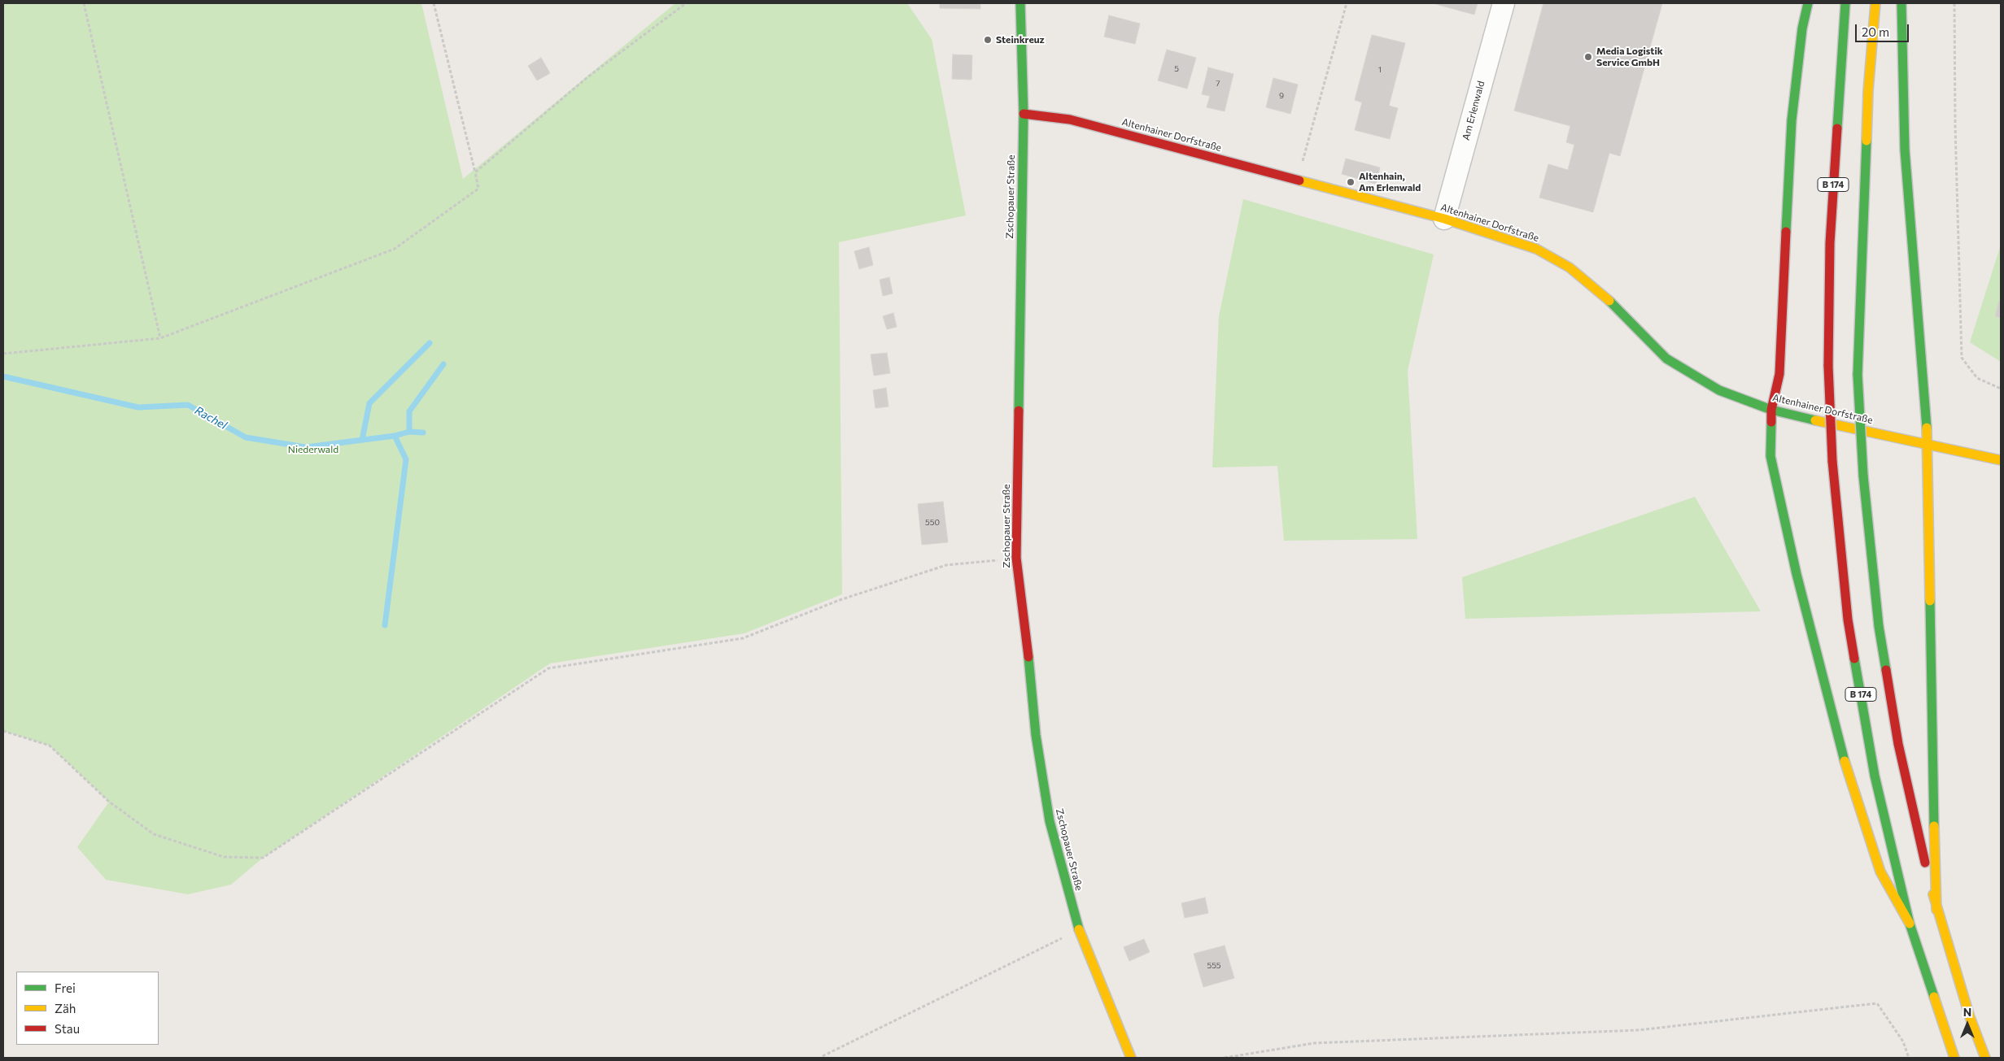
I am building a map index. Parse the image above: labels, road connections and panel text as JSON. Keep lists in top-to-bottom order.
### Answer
{
  "streets": {
    "main road": ["Altenhainer Dorfstraße", "B 174", "Zschopauer Straße"],
    "street": ["Am Erlenwald"]
  },
  "crossings": [
    ["Am Erlenwald", "Altenhainer Dorfstraße"],
    ["Altenhainer Dorfstraße", "Zschopauer Straße"]
  ],
  "water": ["Rachel"],
  "parks": ["Niederwald"],
  "places": ["Steinkreuz", "Media Logistik Service GmbH", "Altenhain, Am Erlenwald"],
  "house_numbers": [
    "5",
    "1",
    "7",
    "9",
    "550",
    "555"
  ],
  "legend": ["Frei", "Zäh", "Stau"],
  "scale_bar": "20 m",
  "north": "top"
}
